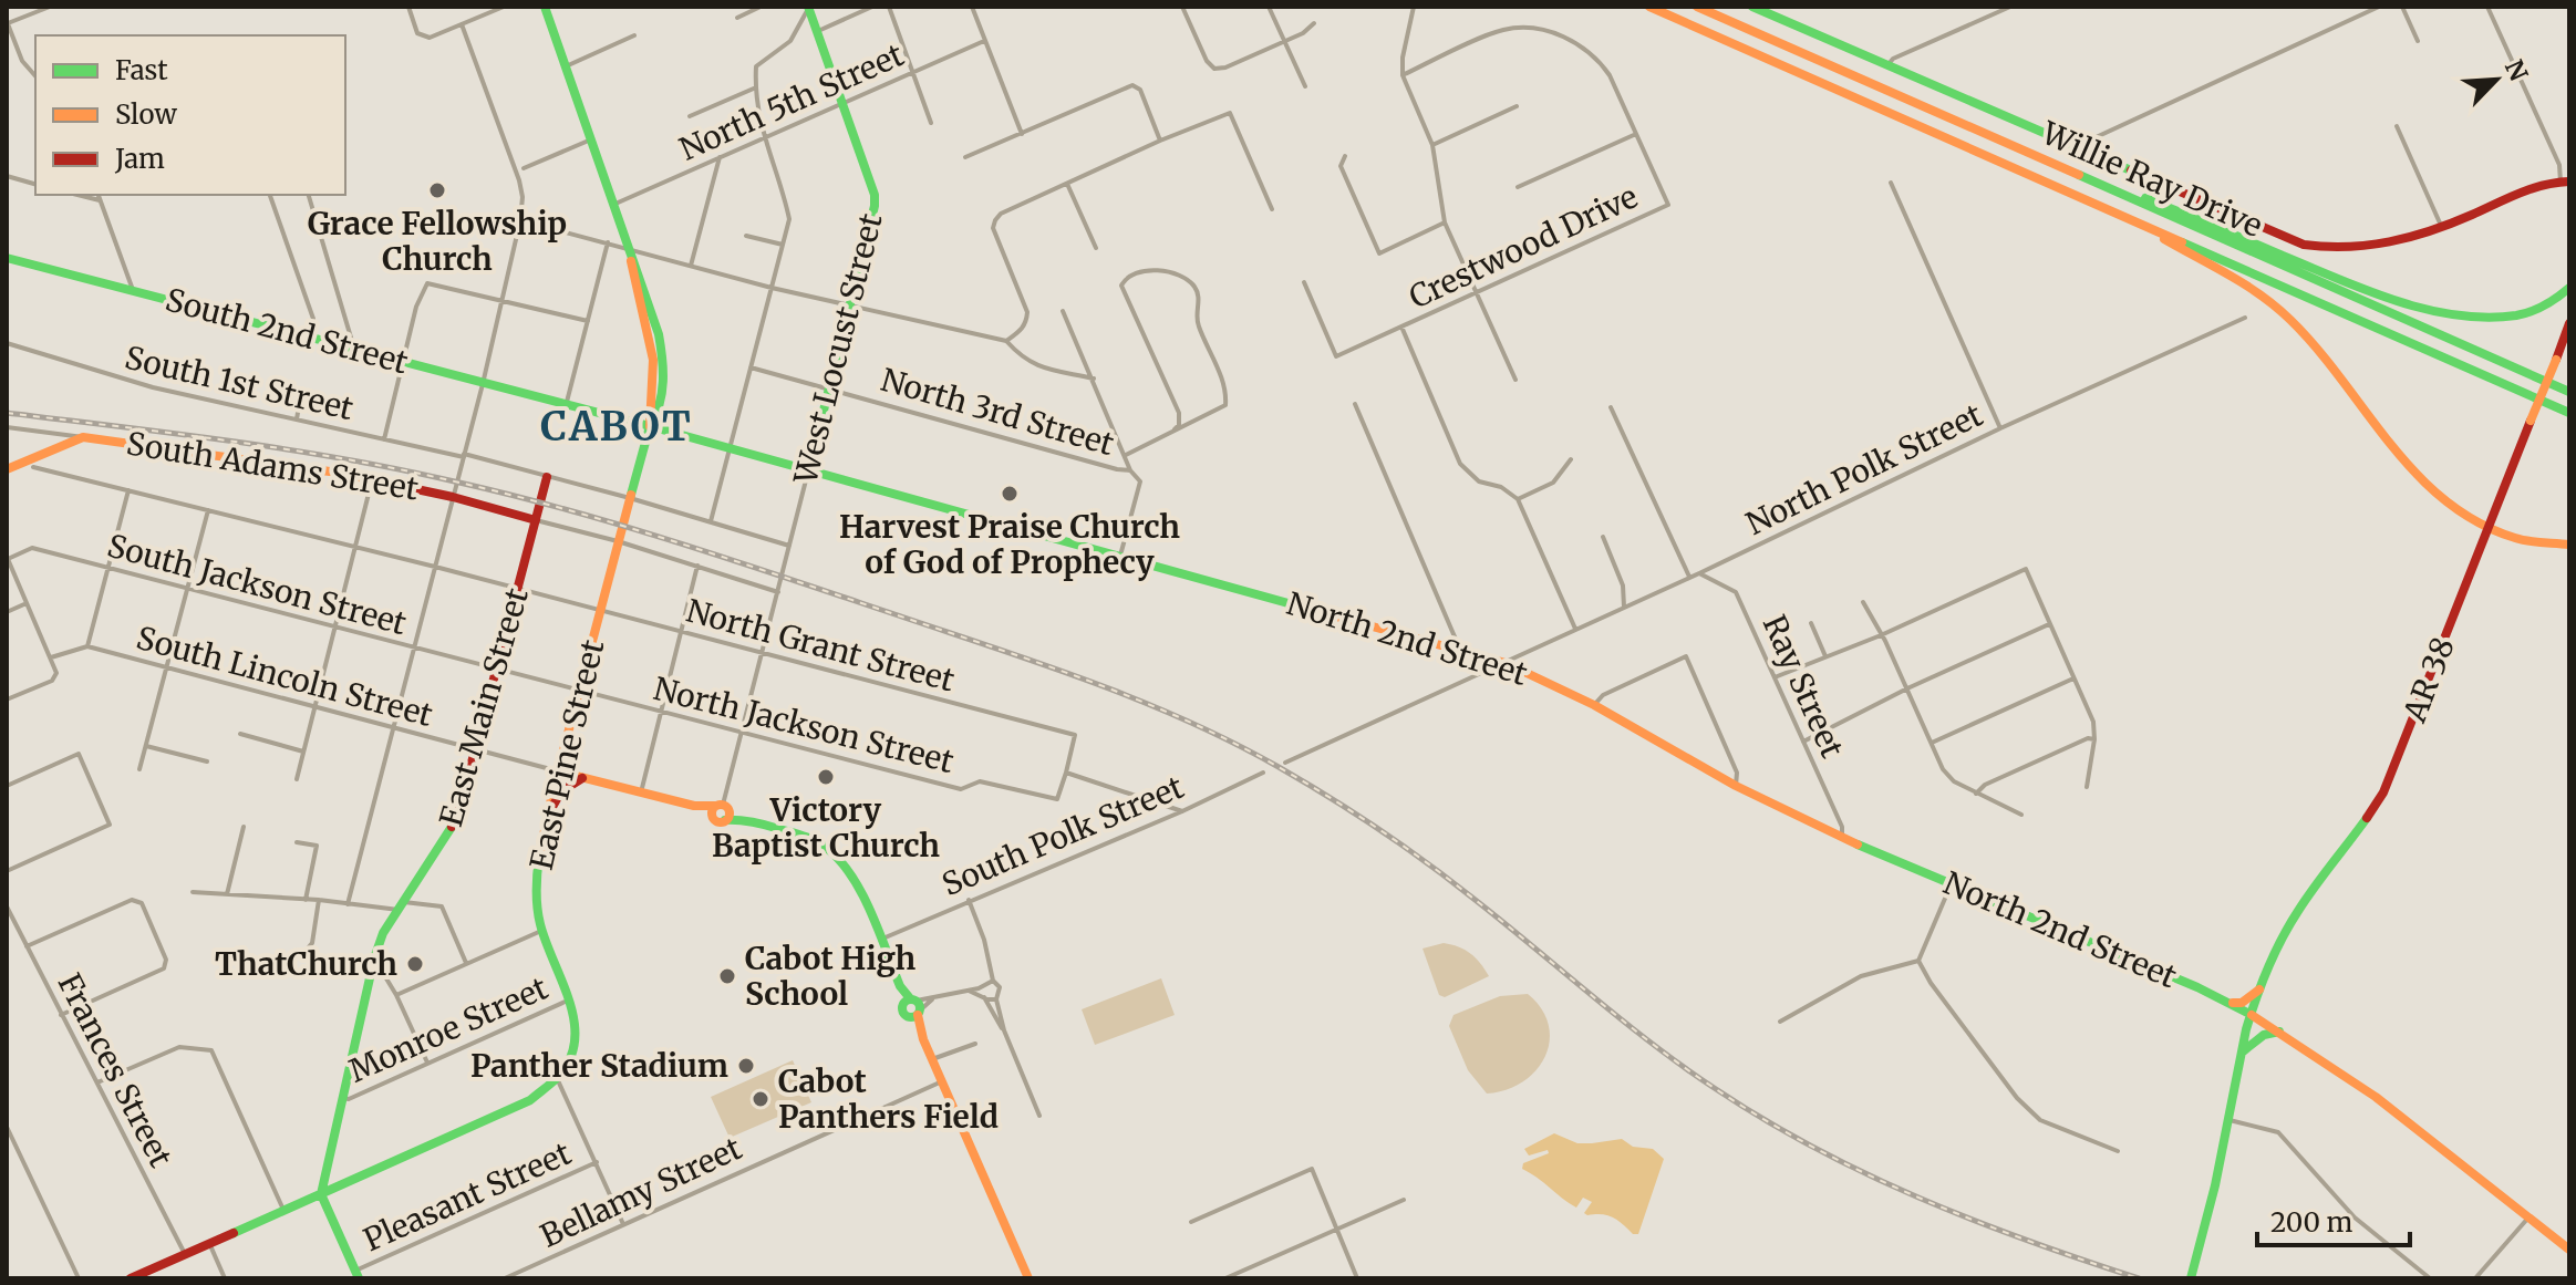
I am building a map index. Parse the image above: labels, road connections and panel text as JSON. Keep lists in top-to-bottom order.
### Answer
{
  "streets": {
    "main road": [
      "Willie Ray Drive",
      "South 2nd Street",
      "West Locust Street",
      "South Adams Street",
      "North 2nd Street",
      "AR 38",
      "East Main Street",
      "East Pine Street"
    ],
    "street": [
      "North 5th Street",
      "Crestwood Drive",
      "South 1st Street",
      "North 3rd Street",
      "North Polk Street",
      "South Jackson Street",
      "North Grant Street",
      "South Lincoln Street",
      "Ray Street",
      "North Jackson Street",
      "South Polk Street",
      "Monroe Street",
      "Frances Street",
      "Bellamy Street",
      "Pleasant Street"
    ]
  },
  "crossings": [
    ["North 5th Street", "West Locust Street"],
    ["North 5th Street", "East Pine Street"],
    ["South 2nd Street", "North 2nd Street"],
    ["West Locust Street", "South 1st Street"],
    ["West Locust Street", "North 3rd Street"],
    ["West Locust Street", "North 2nd Street"],
    ["West Locust Street", "North Grant Street"],
    ["West Locust Street", "North Jackson Street"],
    ["South 1st Street", "East Main Street"],
    ["South 1st Street", "East Pine Street"],
    ["South Adams Street", "East Main Street"],
    ["North Polk Street", "North 2nd Street"],
    ["North Polk Street", "Ray Street"],
    ["South Jackson Street", "East Main Street"],
    ["South Jackson Street", "North Jackson Street"],
    ["North 2nd Street", "AR 38"],
    ["North 2nd Street", "Ray Street"],
    ["North 2nd Street", "East Pine Street"],
    ["North Grant Street", "East Main Street"],
    ["North Grant Street", "North Jackson Street"],
    ["North Grant Street", "East Pine Street"],
    ["South Lincoln Street", "East Main Street"],
    ["South Lincoln Street", "East Pine Street"],
    ["East Main Street", "North Jackson Street"],
    ["East Main Street", "Monroe Street"],
    ["North Jackson Street", "East Pine Street"],
    ["East Pine Street", "Monroe Street"]
  ],
  "districts": ["CABOT"],
  "places": [
    "Grace Fellowship Church",
    "Harvest Praise Church of God of Prophecy",
    "Victory Baptist Church",
    "ThatChurch",
    "Cabot High School",
    "Panther Stadium",
    "Cabot Panthers Field"
  ],
  "legend": ["Fast", "Slow", "Jam"],
  "scale_bar": "200 m",
  "north": "top right"
}
